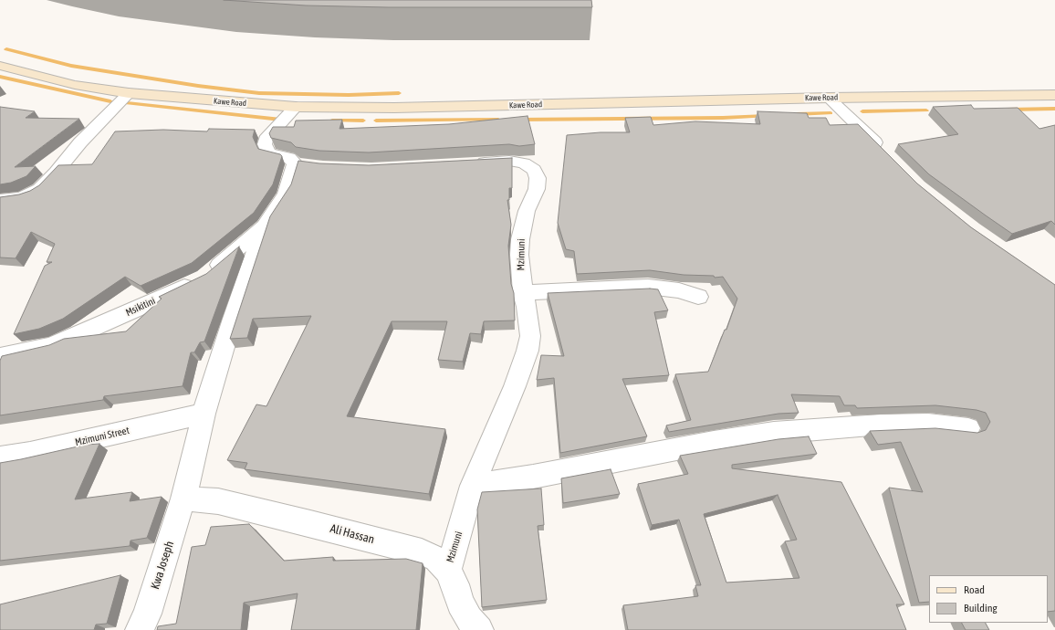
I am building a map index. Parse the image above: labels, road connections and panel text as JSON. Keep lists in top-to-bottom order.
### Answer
{
  "streets": {
    "main road": ["Kawe Road"],
    "street": [
      "Mzimuni",
      "Msikitini",
      "Mzimuni Street",
      "Ali Hassan",
      "Kwa Joseph"
    ]
  },
  "crossings": [
    ["Mzimuni", "Ali Hassan"],
    ["Msikitini", "Mzimuni Street"],
    ["Msikitini", "Ali Hassan"],
    ["Msikitini", "Kwa Joseph"],
    ["Ali Hassan", "Kwa Joseph"]
  ],
  "legend": ["Road", "Building"]
}
